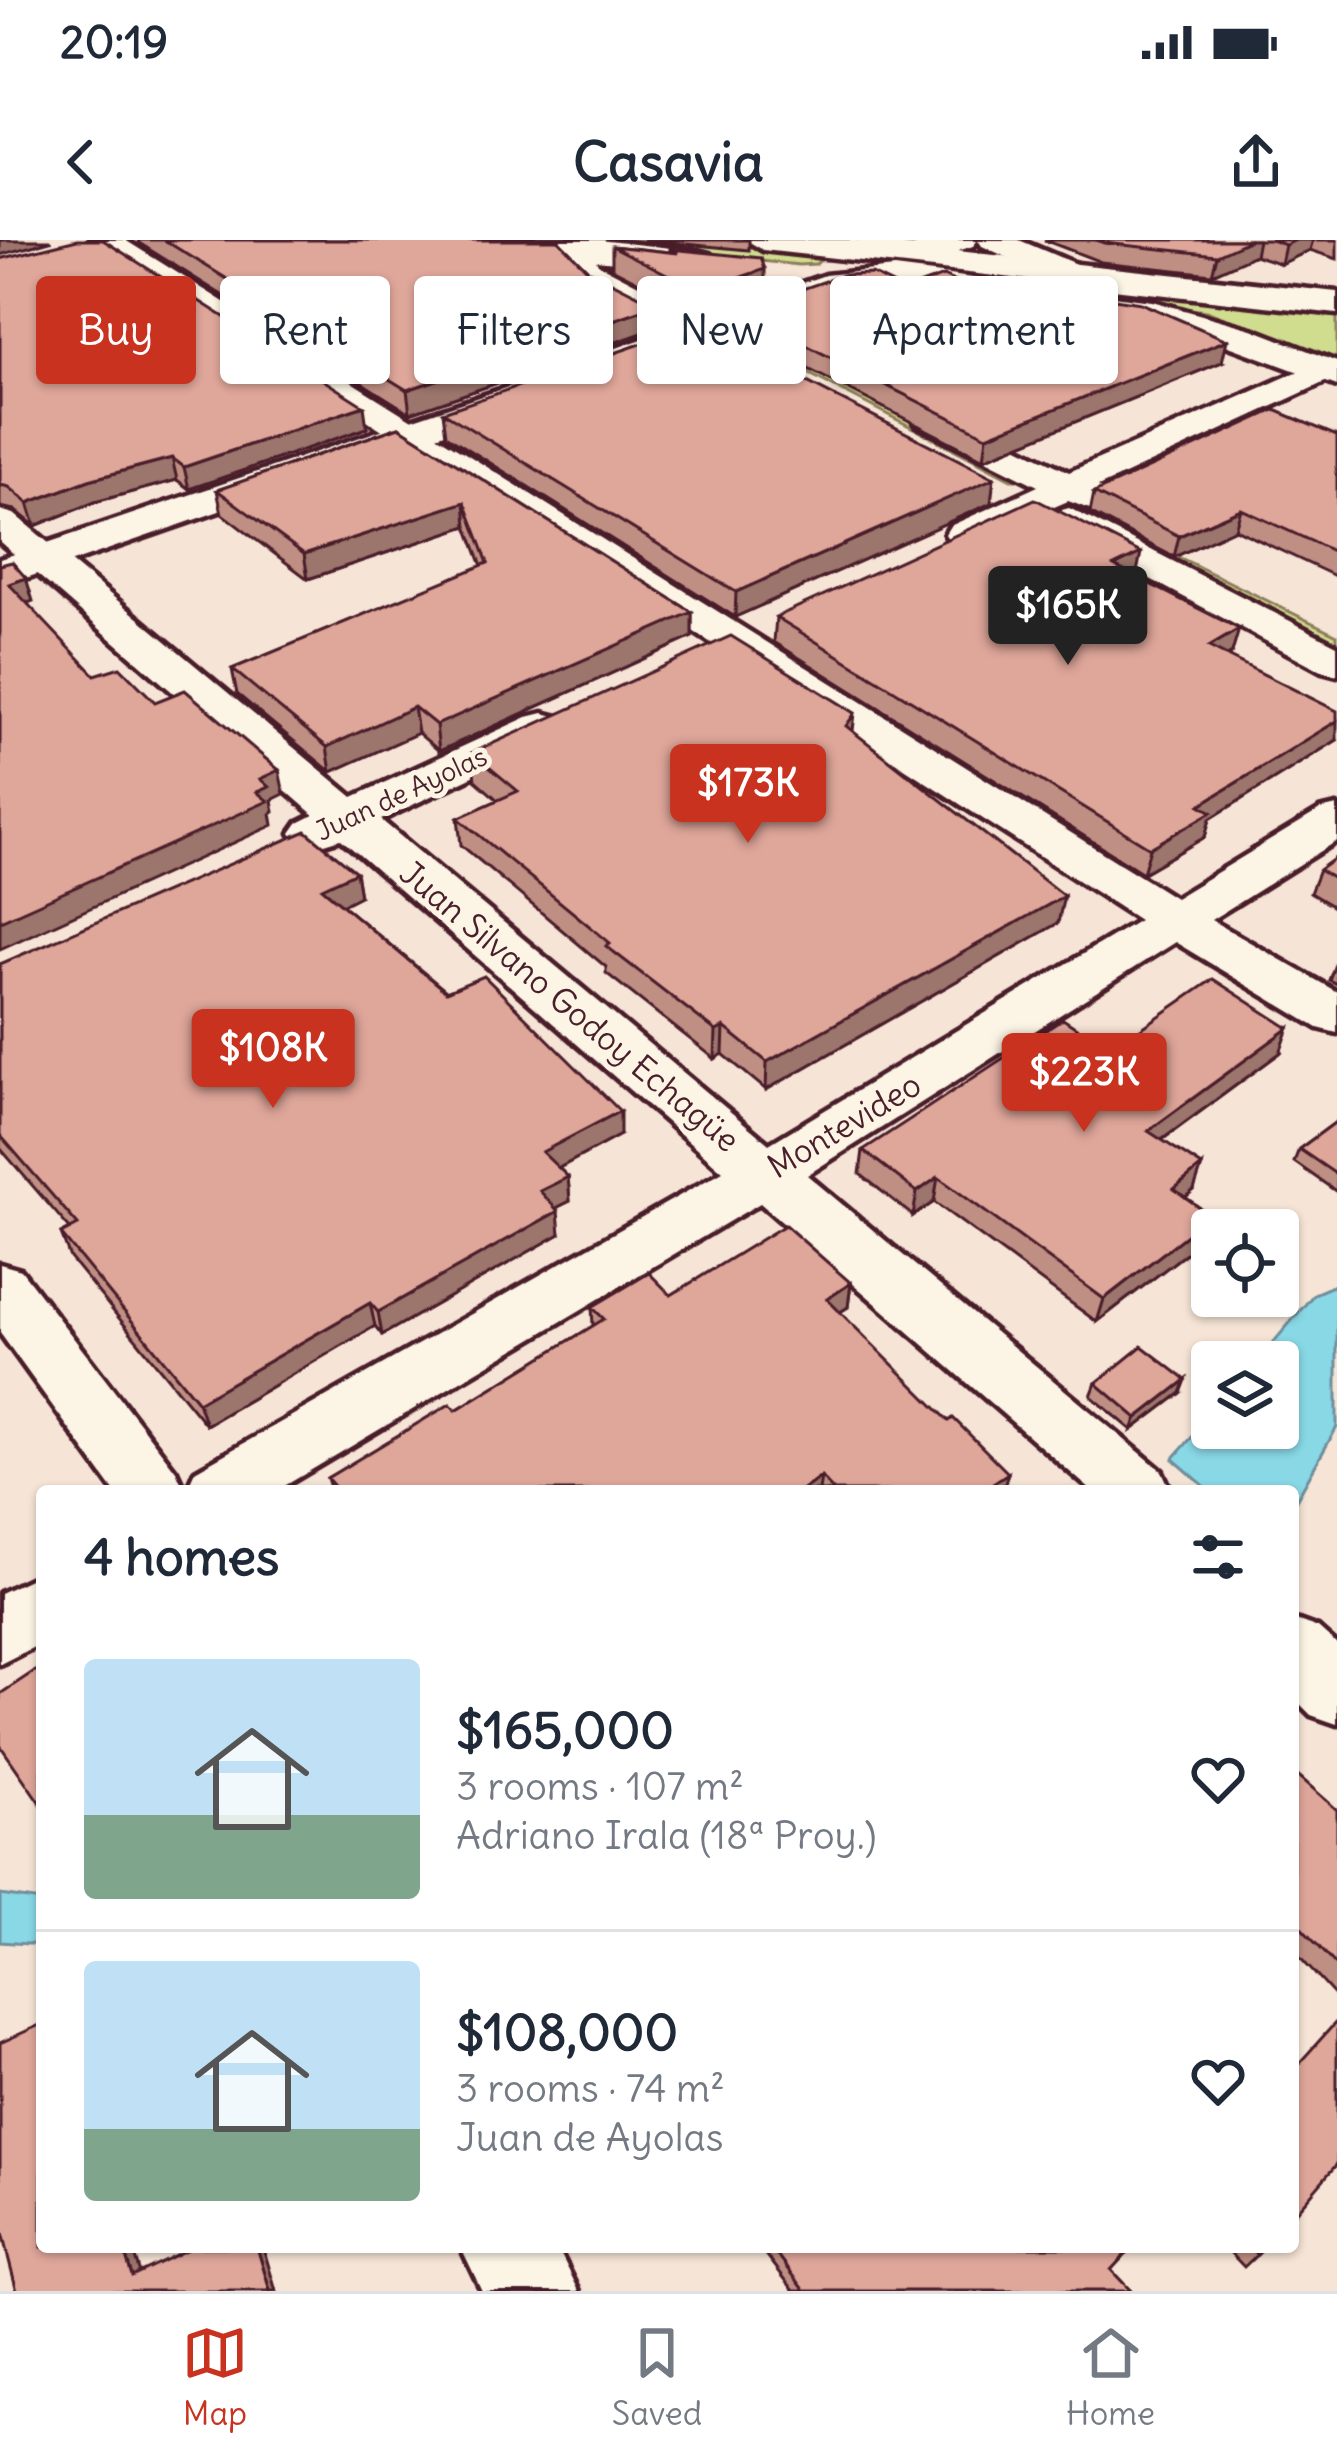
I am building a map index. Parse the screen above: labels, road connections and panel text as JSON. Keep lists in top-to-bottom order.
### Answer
{
  "streets": {
    "street": ["Juan de Ayolas", "Juan Silvano Godoy Echagüe", "Montevideo"]
  },
  "crossings": [
    ["Juan de Ayolas", "Juan Silvano Godoy Echagüe"],
    ["Juan Silvano Godoy Echagüe", "Montevideo"]
  ],
  "page": {
    "status": "20:19",
    "header": "Casavia",
    "chip": [
      "Buy",
      "Rent",
      "Filters",
      "New",
      "Apartment"
    ],
    "price": [
      "$165K",
      "$173K",
      "$108K",
      "$223K"
    ],
    "heading": "4 homes",
    "list": [
      {
        "name": "$165,000",
        "note": "3 rooms · 107 m² · Adriano Irala (18ª Proy.)"
      },
      {
        "name": "$108,000",
        "note": "3 rooms · 74 m² · Juan de Ayolas"
      }
    ],
    "tabs": ["Map", "Saved", "Home"]
  }
}
